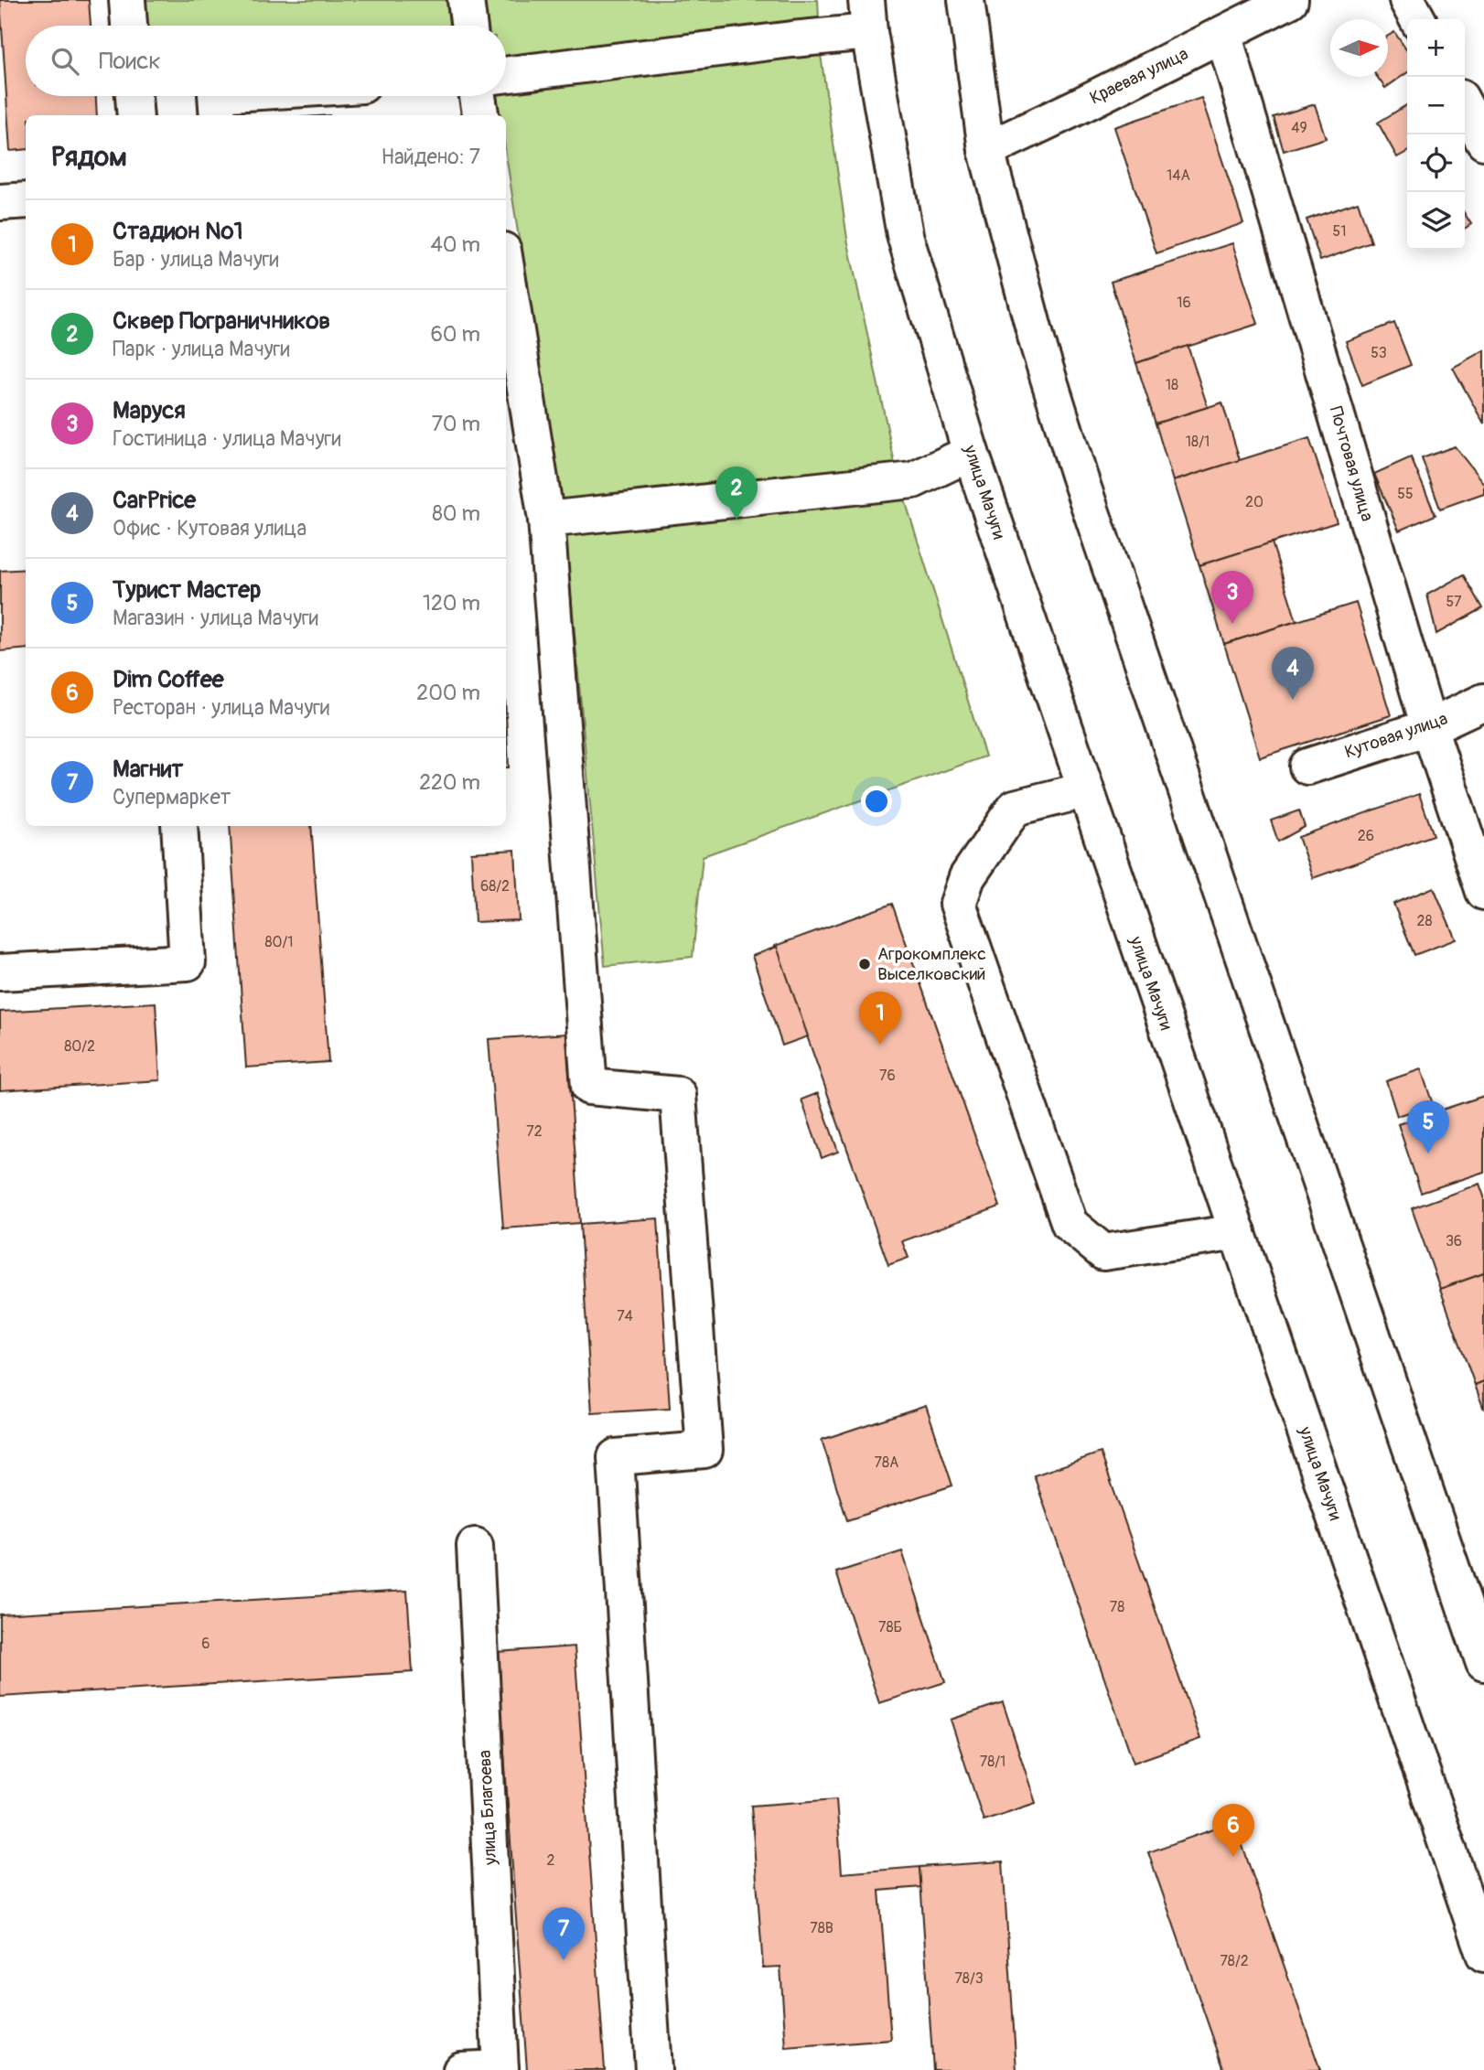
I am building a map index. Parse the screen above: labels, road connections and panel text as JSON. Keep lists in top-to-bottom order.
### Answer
{
  "streets": {
    "main road": [
      "Краевая улица",
      "Почтовая улица",
      "улица Мачуги",
      "Кутовая улица",
      "улица Благоева"
    ]
  },
  "crossings": [
    ["Краевая улица", "Почтовая улица"],
    ["Почтовая улица", "Кутовая улица"]
  ],
  "places": ["Агрокомплекс Выселковский"],
  "house_numbers": [
    "49",
    "14А",
    "51",
    "16",
    "53",
    "18",
    "18/1",
    "55",
    "20",
    "57",
    "26",
    "68/2",
    "28",
    "80/1",
    "80/2",
    "76",
    "72",
    "36",
    "74",
    "78А",
    "78",
    "78Б",
    "6",
    "78/1",
    "2",
    "78В",
    "78/2",
    "78/3"
  ],
  "north": "right",
  "page": {
    "map_buttons": ["+", "−"],
    "search": "Поиск",
    "heading": ["Рядом", "Найдено: 7"],
    "list": [
      {
        "mark": "1",
        "name": "Стадион №1",
        "note": "Бар · улица Мачуги",
        "value": "40 m"
      },
      {
        "mark": "2",
        "name": "Сквер Пограничников",
        "note": "Парк · улица Мачуги",
        "value": "60 m"
      },
      {
        "mark": "3",
        "name": "Маруся",
        "note": "Гостиница · улица Мачуги",
        "value": "70 m"
      },
      {
        "mark": "4",
        "name": "CarPrice",
        "note": "Офис · Кутовая улица",
        "value": "80 m"
      },
      {
        "mark": "5",
        "name": "Турист Мастер",
        "note": "Магазин · улица Мачуги",
        "value": "120 m"
      },
      {
        "mark": "6",
        "name": "Dim Coffee",
        "note": "Ресторан · улица Мачуги",
        "value": "200 m"
      },
      {
        "mark": "7",
        "name": "Магнит",
        "note": "Супермаркет",
        "value": "220 m"
      }
    ],
    "pins": [
      "2",
      "3",
      "4",
      "1",
      "5",
      "6",
      "7"
    ]
  }
}
